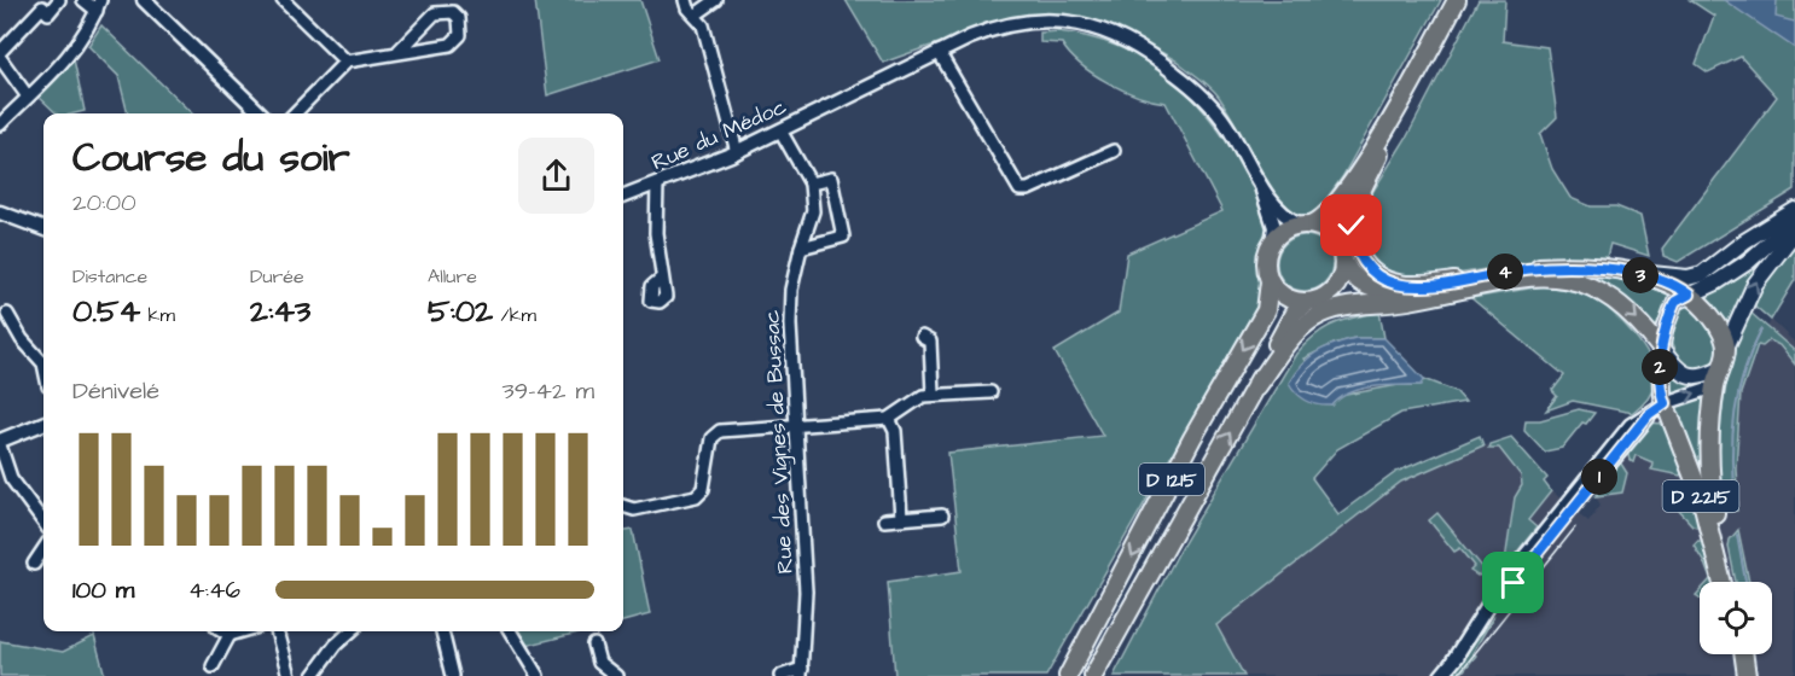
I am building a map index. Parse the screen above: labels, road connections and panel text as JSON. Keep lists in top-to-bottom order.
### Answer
{
  "streets": {
    "main road": ["D 1215", "D 2215"],
    "street": ["Rue du Médoc", "Rue des Vignes de Bussac"]
  },
  "crossings": [
    ["Rue du Médoc", "D 1215"]
  ],
  "page": {
    "heading": ["Course du soir", "20:00"],
    "stats": [
      ["Distance", "0.54 km"],
      ["Durée", "2:43"],
      ["Allure", "5:02 /km"]
    ],
    "pins": [
      "4",
      "3",
      "2",
      "1"
    ],
    "chart": ["Dénivelé", "39–42 m"],
    "list": [
      {
        "name": "100 m",
        "note": "4:46"
      }
    ]
  }
}
